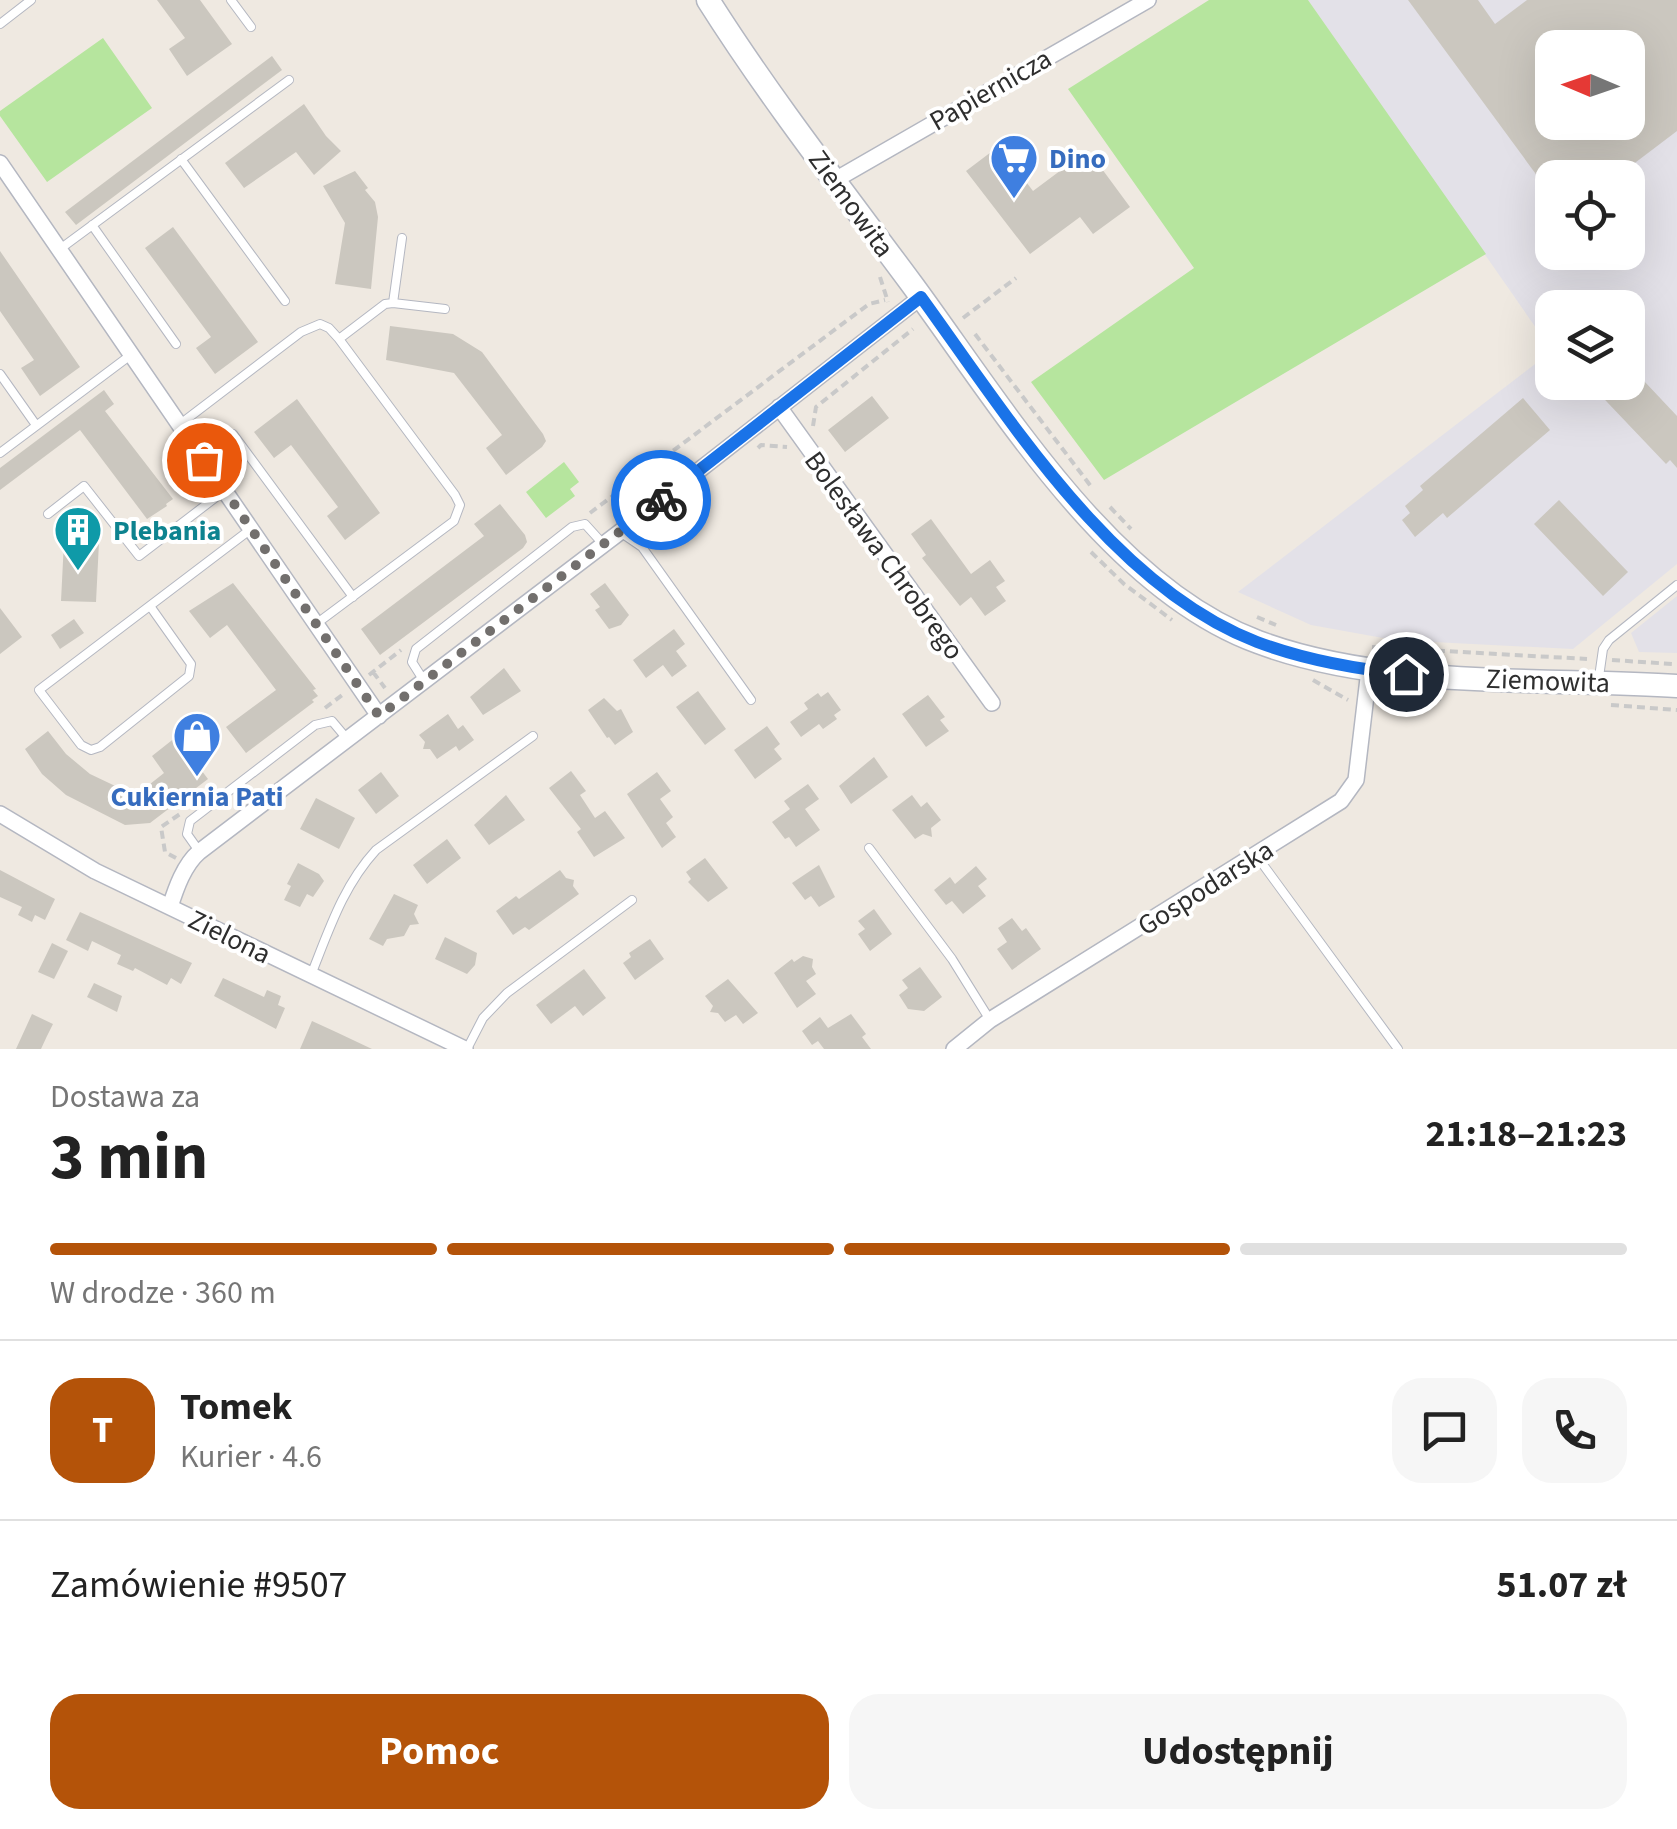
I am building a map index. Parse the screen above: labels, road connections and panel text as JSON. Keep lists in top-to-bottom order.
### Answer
{
  "streets": {
    "street": [
      "Papiernicza",
      "Ziemowita",
      "Bolesława Chrobrego",
      "Gospodarska",
      "Zielona"
    ]
  },
  "crossings": [
    ["Papiernicza", "Ziemowita"],
    ["Ziemowita", "Gospodarska"]
  ],
  "places": {
    "supermarket": ["Dino"],
    "building": ["Plebania"],
    "shop": ["Cukiernia Pati"]
  },
  "north": "left",
  "page": {
    "heading": ["3 min", "Dostawa za", "21:18–21:23"],
    "panel": [
      "Tomek",
      "Kurier · 4.6",
      "Zamówienie #9507",
      "51.07 zł"
    ],
    "bar": "W drodze · 360 m",
    "round": "T",
    "buttons": ["Pomoc", "Udostępnij"]
  }
}
